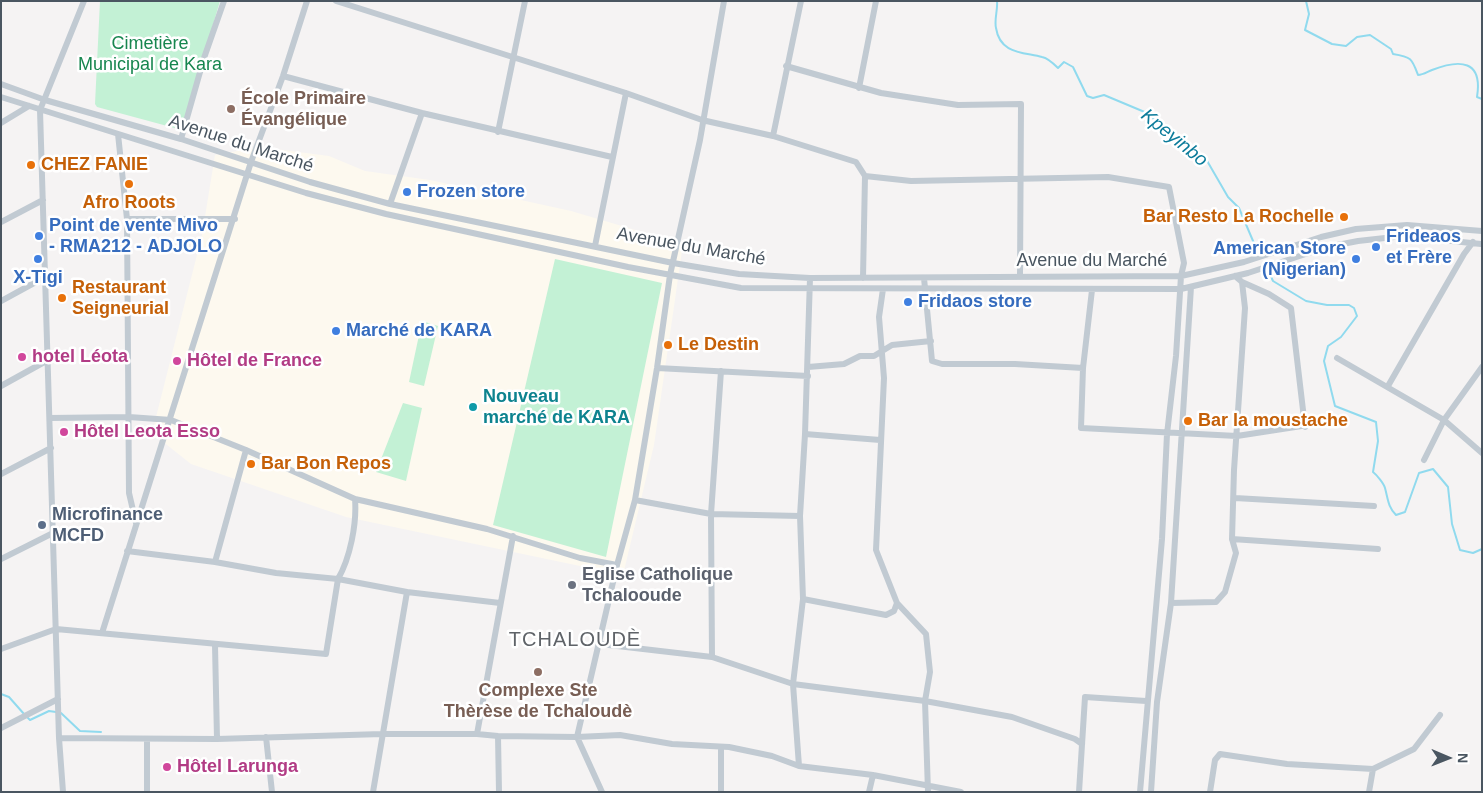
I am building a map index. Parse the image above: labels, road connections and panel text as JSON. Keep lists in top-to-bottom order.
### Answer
{
  "streets": {
    "street": ["Avenue du Marché"]
  },
  "districts": ["TCHALOUDÈ"],
  "water": ["Kpeyinbo"],
  "parks": ["Cimetière Municipal de Kara"],
  "places": [
    "École Primaire Évangélique",
    "CHEZ FANIE",
    "Afro Roots",
    "Frozen store",
    "Bar Resto La Rochelle",
    "Point de vente Mivo - RMA212 - ADJOLO",
    "Frideaos et Frère",
    "X-Tigi",
    "American Store (Nigerian)",
    "Restaurant Seigneurial",
    "Fridaos store",
    "Marché de KARA",
    "Le Destin",
    "hotel Léota",
    "Hôtel de France",
    "Nouveau marché de KARA",
    "Bar la moustache",
    "Hôtel Leota Esso",
    "Bar Bon Repos",
    "Microfinance MCFD",
    "Eglise Catholique Tchalooude",
    "Complexe Ste Thèrèse de Tchaloudè",
    "Hôtel Larunga"
  ],
  "north": "right"
}
